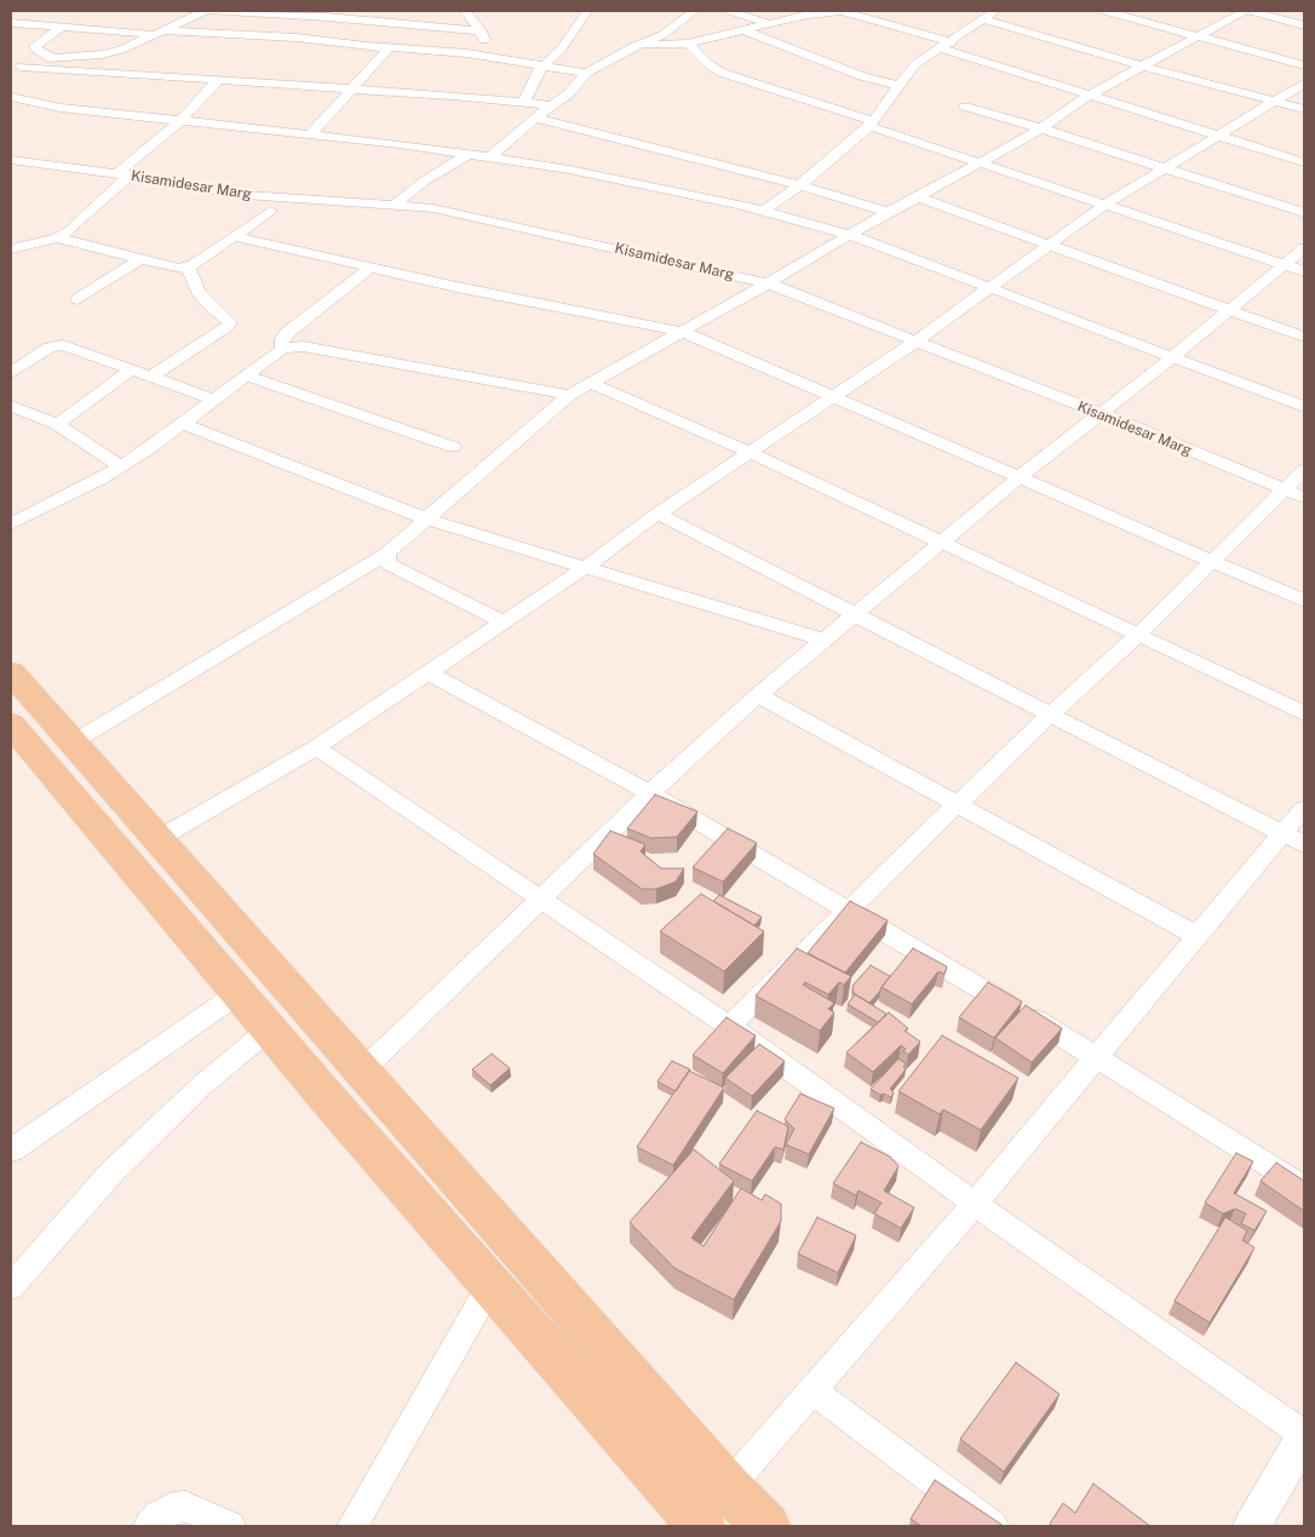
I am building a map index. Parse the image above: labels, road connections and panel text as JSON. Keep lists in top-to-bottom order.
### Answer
{
  "streets": {
    "street": ["Kisamidesar Marg"]
  }
}
